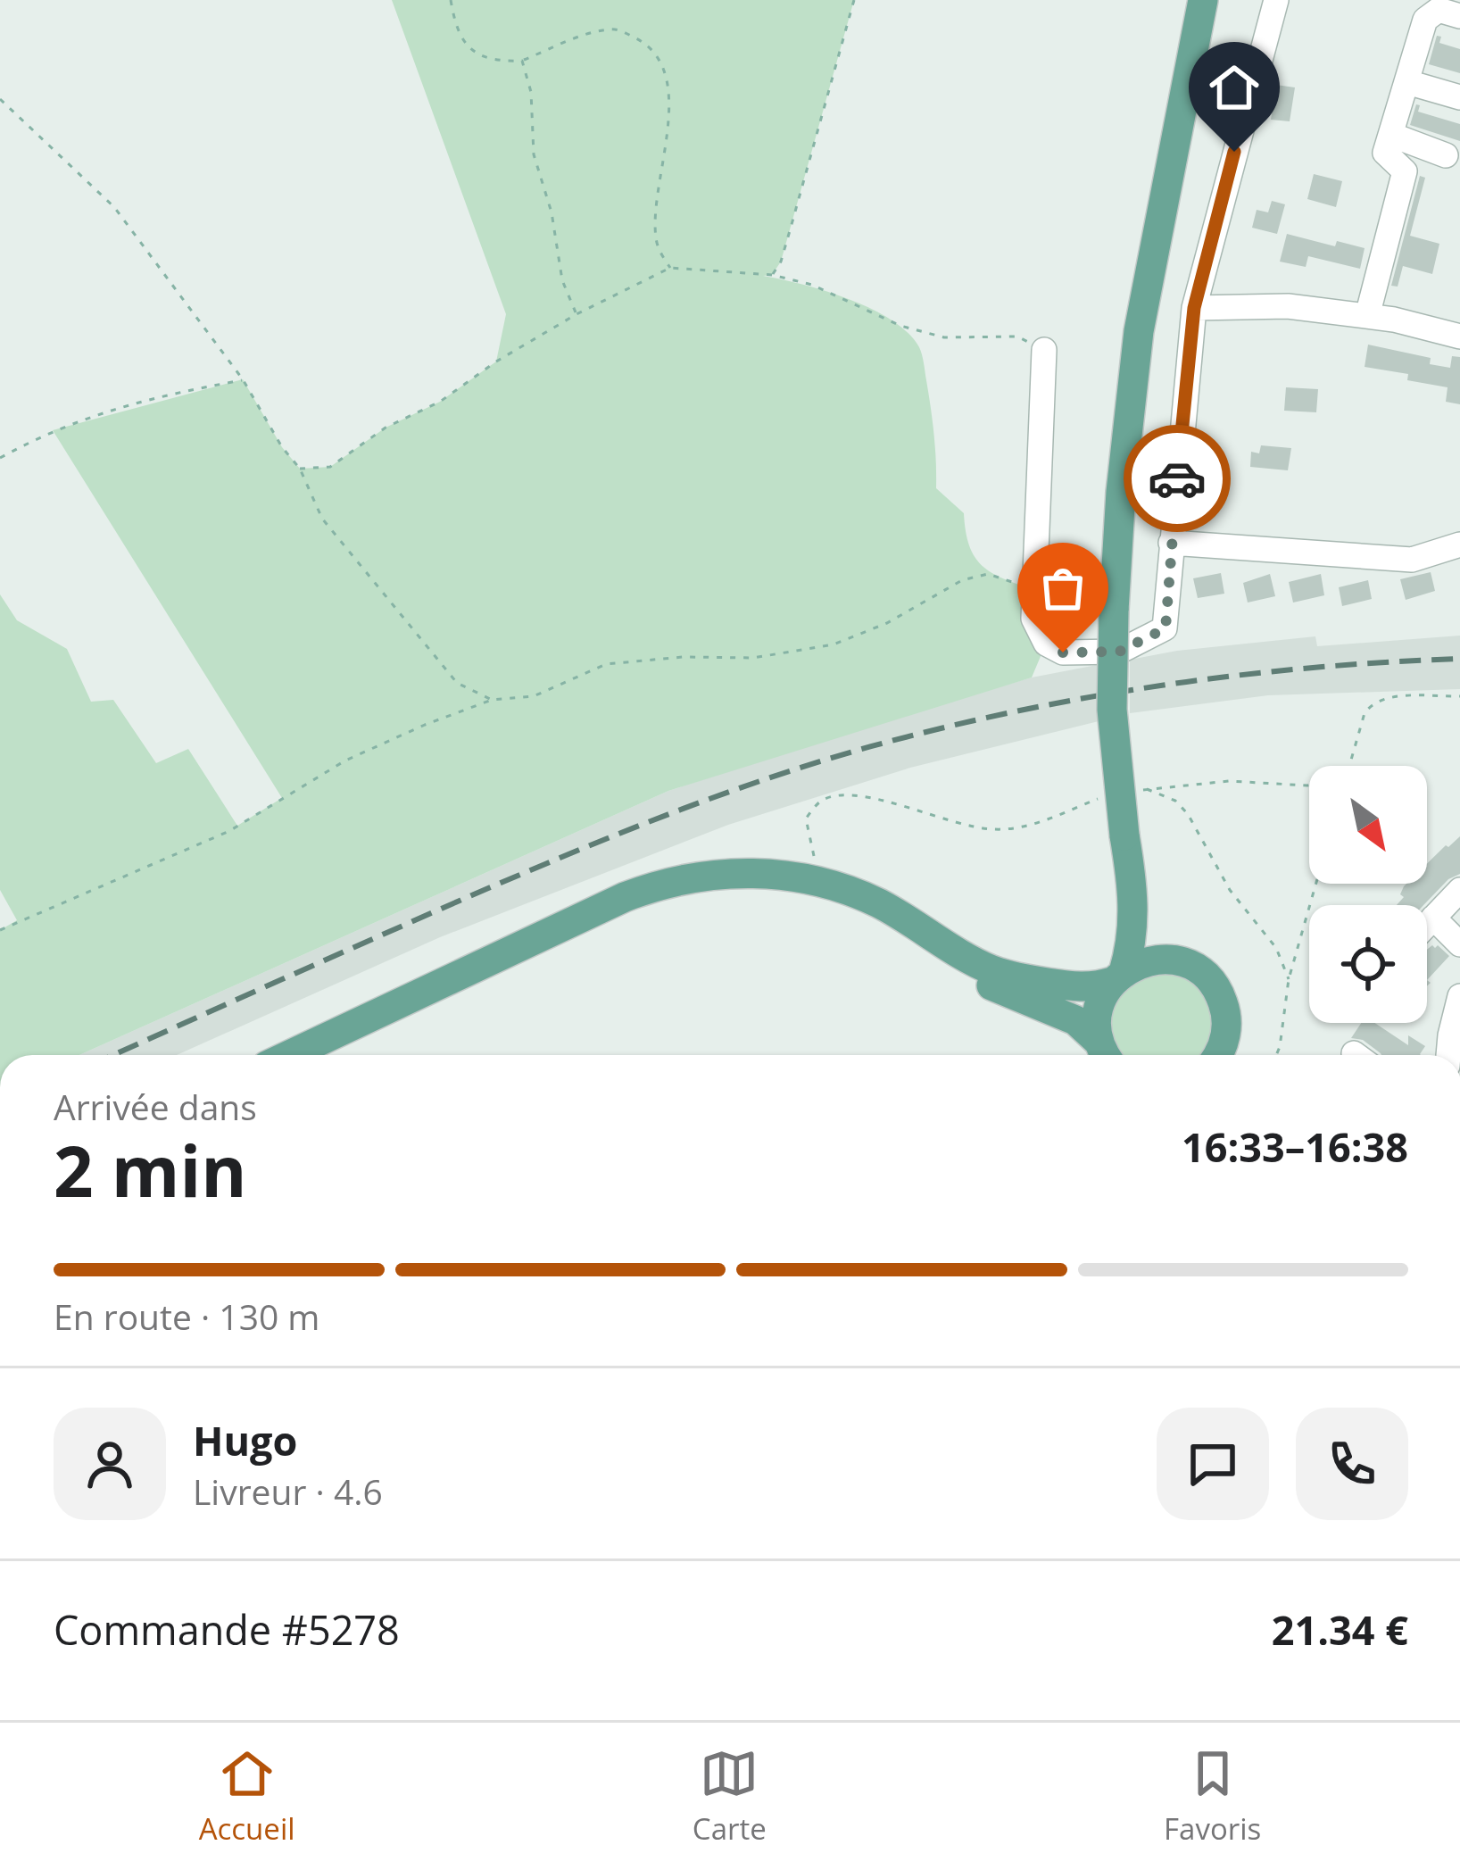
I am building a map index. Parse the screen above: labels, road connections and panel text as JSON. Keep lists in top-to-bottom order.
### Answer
{
  "north": "bottom right",
  "page": {
    "heading": ["2 min", "Arrivée dans", "16:33–16:38"],
    "panel": [
      "Hugo",
      "Livreur · 4.6",
      "Commande #5278",
      "21.34 €"
    ],
    "bar": "En route · 130 m",
    "tabs": ["Accueil", "Carte", "Favoris"]
  }
}
